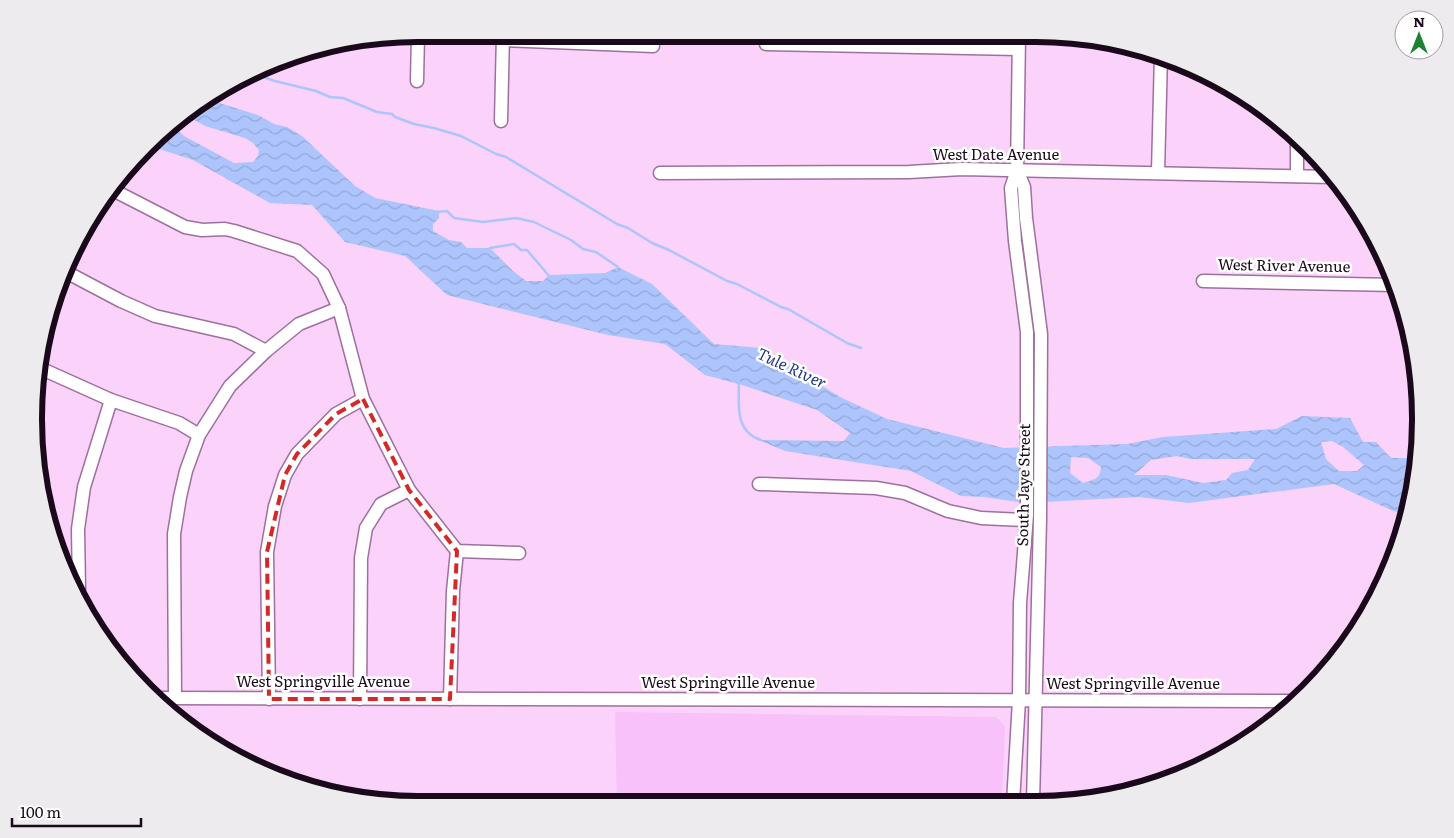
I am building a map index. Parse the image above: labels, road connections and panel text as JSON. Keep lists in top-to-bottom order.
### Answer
{
  "streets": {
    "street": [
      "West Date Avenue",
      "West River Avenue",
      "South Jaye Street",
      "West Springville Avenue"
    ]
  },
  "crossings": [
    ["West Date Avenue", "South Jaye Street"],
    ["South Jaye Street", "West Springville Avenue"]
  ],
  "water": ["Tule River"],
  "scale_bar": "100 m",
  "north": "top"
}
